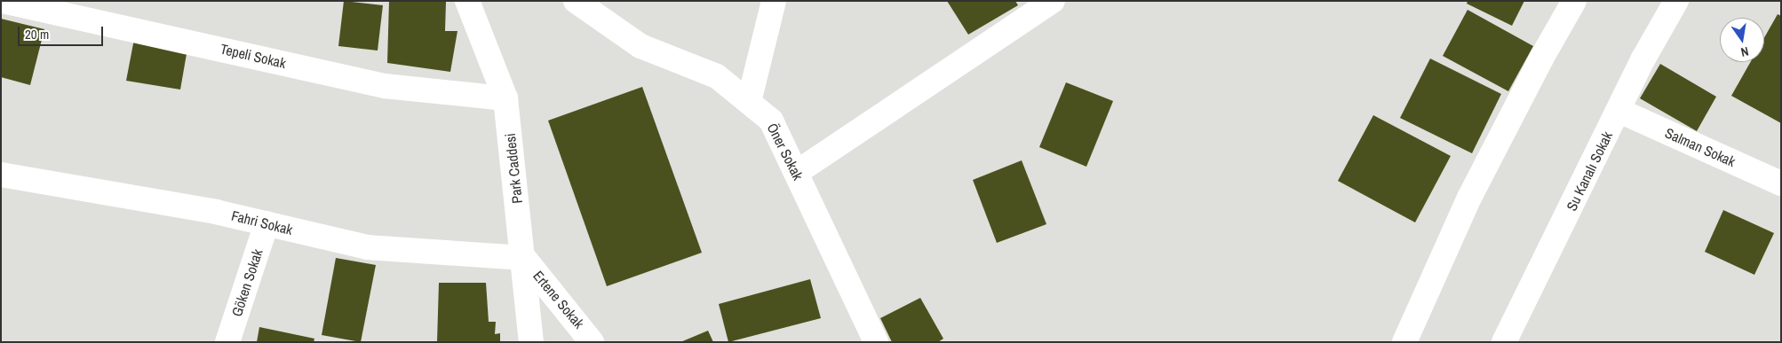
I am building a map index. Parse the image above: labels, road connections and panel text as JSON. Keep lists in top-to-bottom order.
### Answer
{
  "streets": {
    "street": [
      "Tepeli Sokak",
      "Salman Sokak",
      "Öner Sokak",
      "Park Caddesi",
      "Su Kanalı Sokak",
      "Fahri Sokak",
      "Göken Sokak",
      "Ertene Sokak"
    ]
  },
  "crossings": [
    ["Tepeli Sokak", "Park Caddesi"],
    ["Salman Sokak", "Su Kanalı Sokak"],
    ["Park Caddesi", "Fahri Sokak"],
    ["Park Caddesi", "Ertene Sokak"],
    ["Fahri Sokak", "Göken Sokak"],
    ["Fahri Sokak", "Ertene Sokak"]
  ],
  "scale_bar": "20 m",
  "north": "bottom"
}
